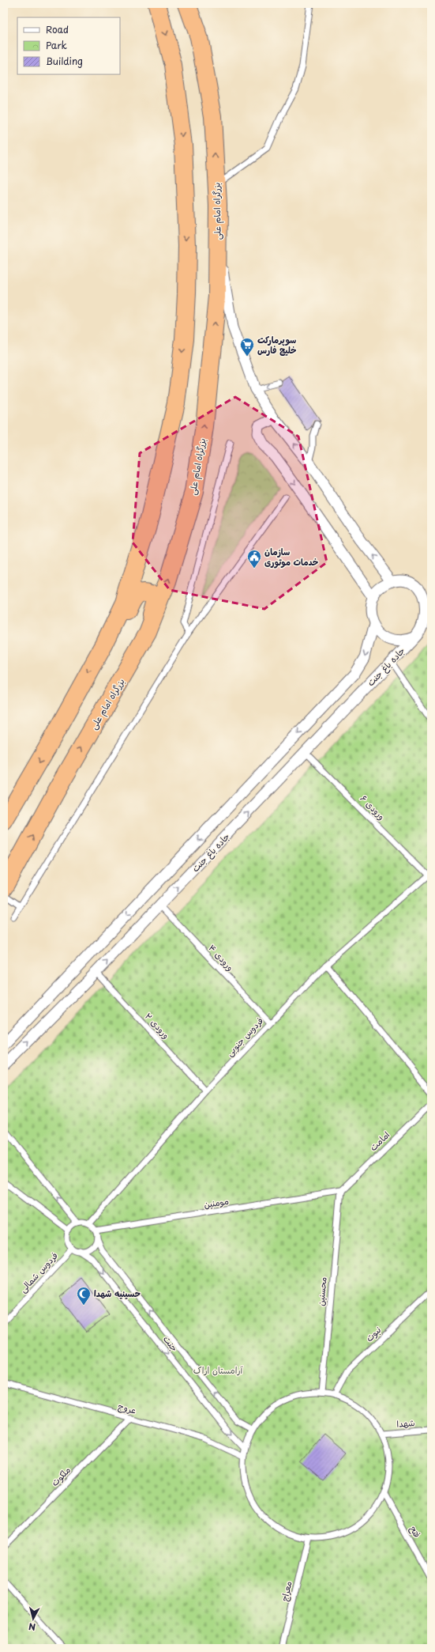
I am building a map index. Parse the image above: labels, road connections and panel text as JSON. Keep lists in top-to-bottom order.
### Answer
{
  "streets": {
    "highway": ["بزرگراه امام علی"],
    "street": ["جاده باغ جنت"],
    "lane": [
      "ورودی ۶",
      "ورودی ۴",
      "ورودی ۲",
      "فردوس جنوبی",
      "امامت",
      "مومنین",
      "فردوس شمالی",
      "محسنین",
      "نبوت",
      "جنت",
      "عروج",
      "شهدا",
      "ملکوت",
      "فتح",
      "معراج"
    ]
  },
  "crossings": [
    ["جاده باغ جنت", "ورودی ۶"],
    ["جاده باغ جنت", "ورودی ۴"],
    ["جاده باغ جنت", "ورودی ۲"],
    ["ورودی ۶", "فردوس جنوبی"],
    ["ورودی ۴", "فردوس جنوبی"],
    ["ورودی ۲", "فردوس جنوبی"],
    ["فردوس جنوبی", "مومنین"],
    ["فردوس جنوبی", "فردوس شمالی"],
    ["فردوس جنوبی", "جنت"],
    ["امامت", "مومنین"],
    ["امامت", "محسنین"],
    ["مومنین", "فردوس شمالی"],
    ["مومنین", "محسنین"],
    ["مومنین", "جنت"],
    ["فردوس شمالی", "جنت"],
    ["عروج", "ملکوت"]
  ],
  "parks": ["آرامستان اراک"],
  "places": {
    "supermarket": ["سوپرمارکت خلیج فارس"],
    "public building": ["سازمان خدمات موتوری"],
    "mosque": ["حسینیه شهدا"]
  },
  "legend": ["Road", "Park", "Building"],
  "north": "bottom"
}
